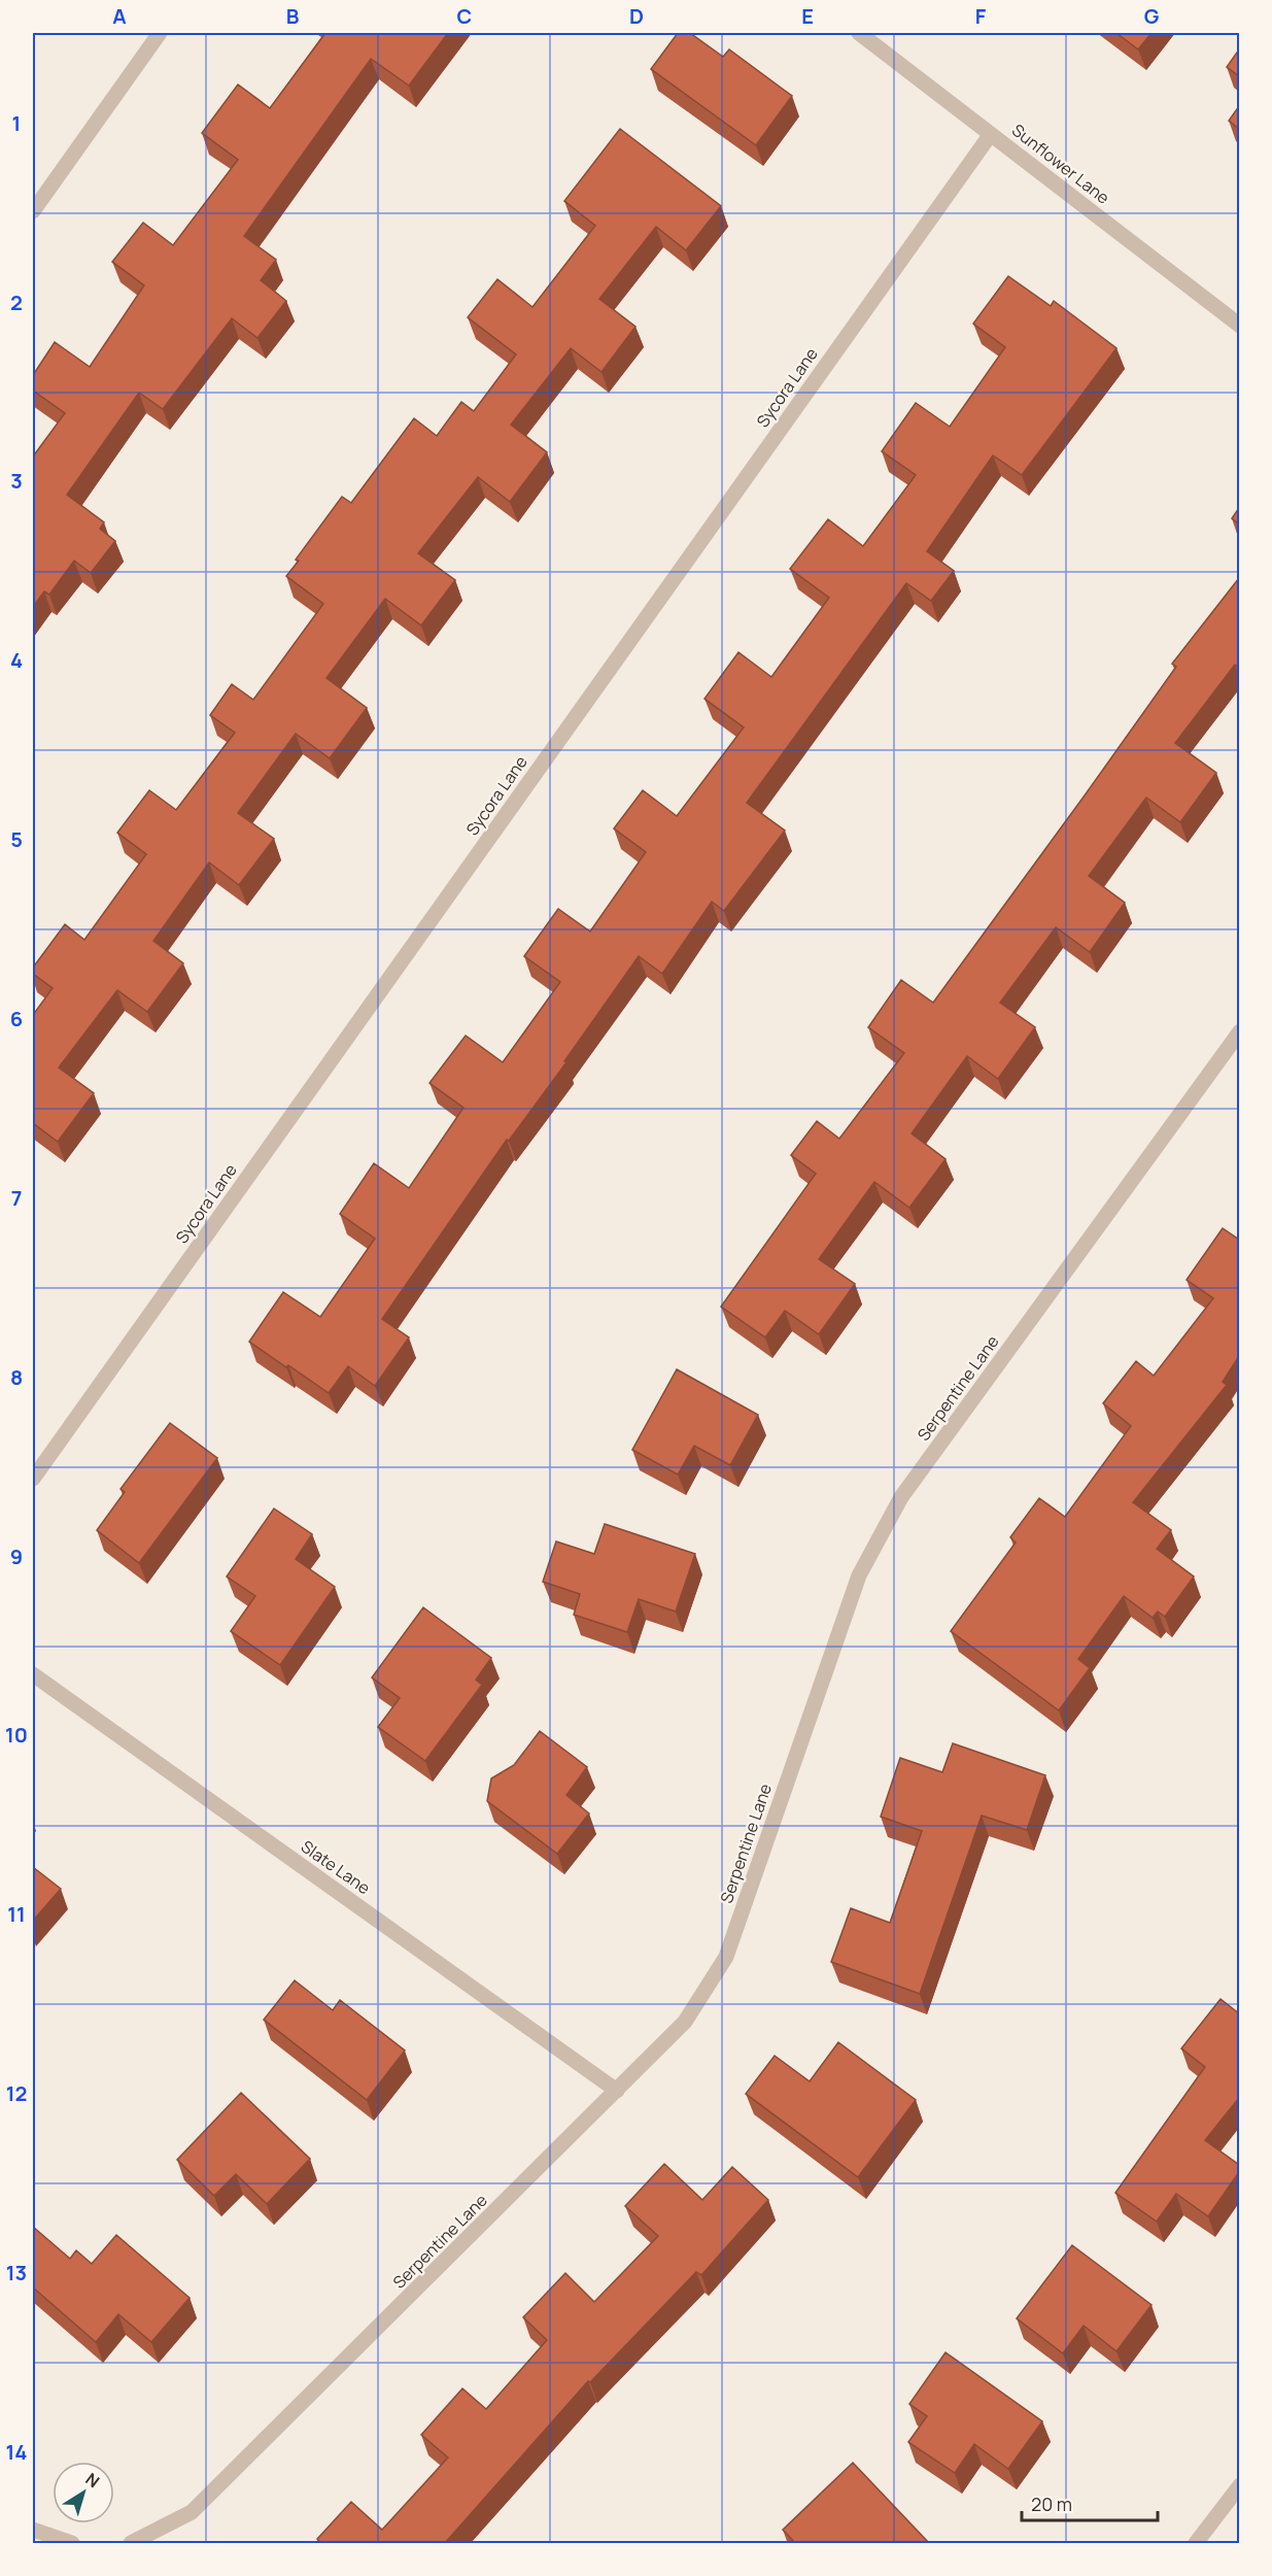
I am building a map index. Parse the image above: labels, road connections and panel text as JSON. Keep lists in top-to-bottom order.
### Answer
{
  "streets": {
    "street": [
      "Sunflower Lane",
      "Sycora Lane",
      "Serpentine Lane",
      "Slate Lane"
    ]
  },
  "crossings": [
    ["Sunflower Lane", "Sycora Lane"],
    ["Serpentine Lane", "Slate Lane"]
  ],
  "scale_bar": "20 m",
  "north": "top right",
  "grid": {
    "columns": [
      "A",
      "B",
      "C",
      "D",
      "E",
      "F",
      "G"
    ],
    "rows": [
      "1",
      "2",
      "3",
      "4",
      "5",
      "6",
      "7",
      "8",
      "9",
      "10",
      "11",
      "12",
      "13",
      "14"
    ]
  }
}
